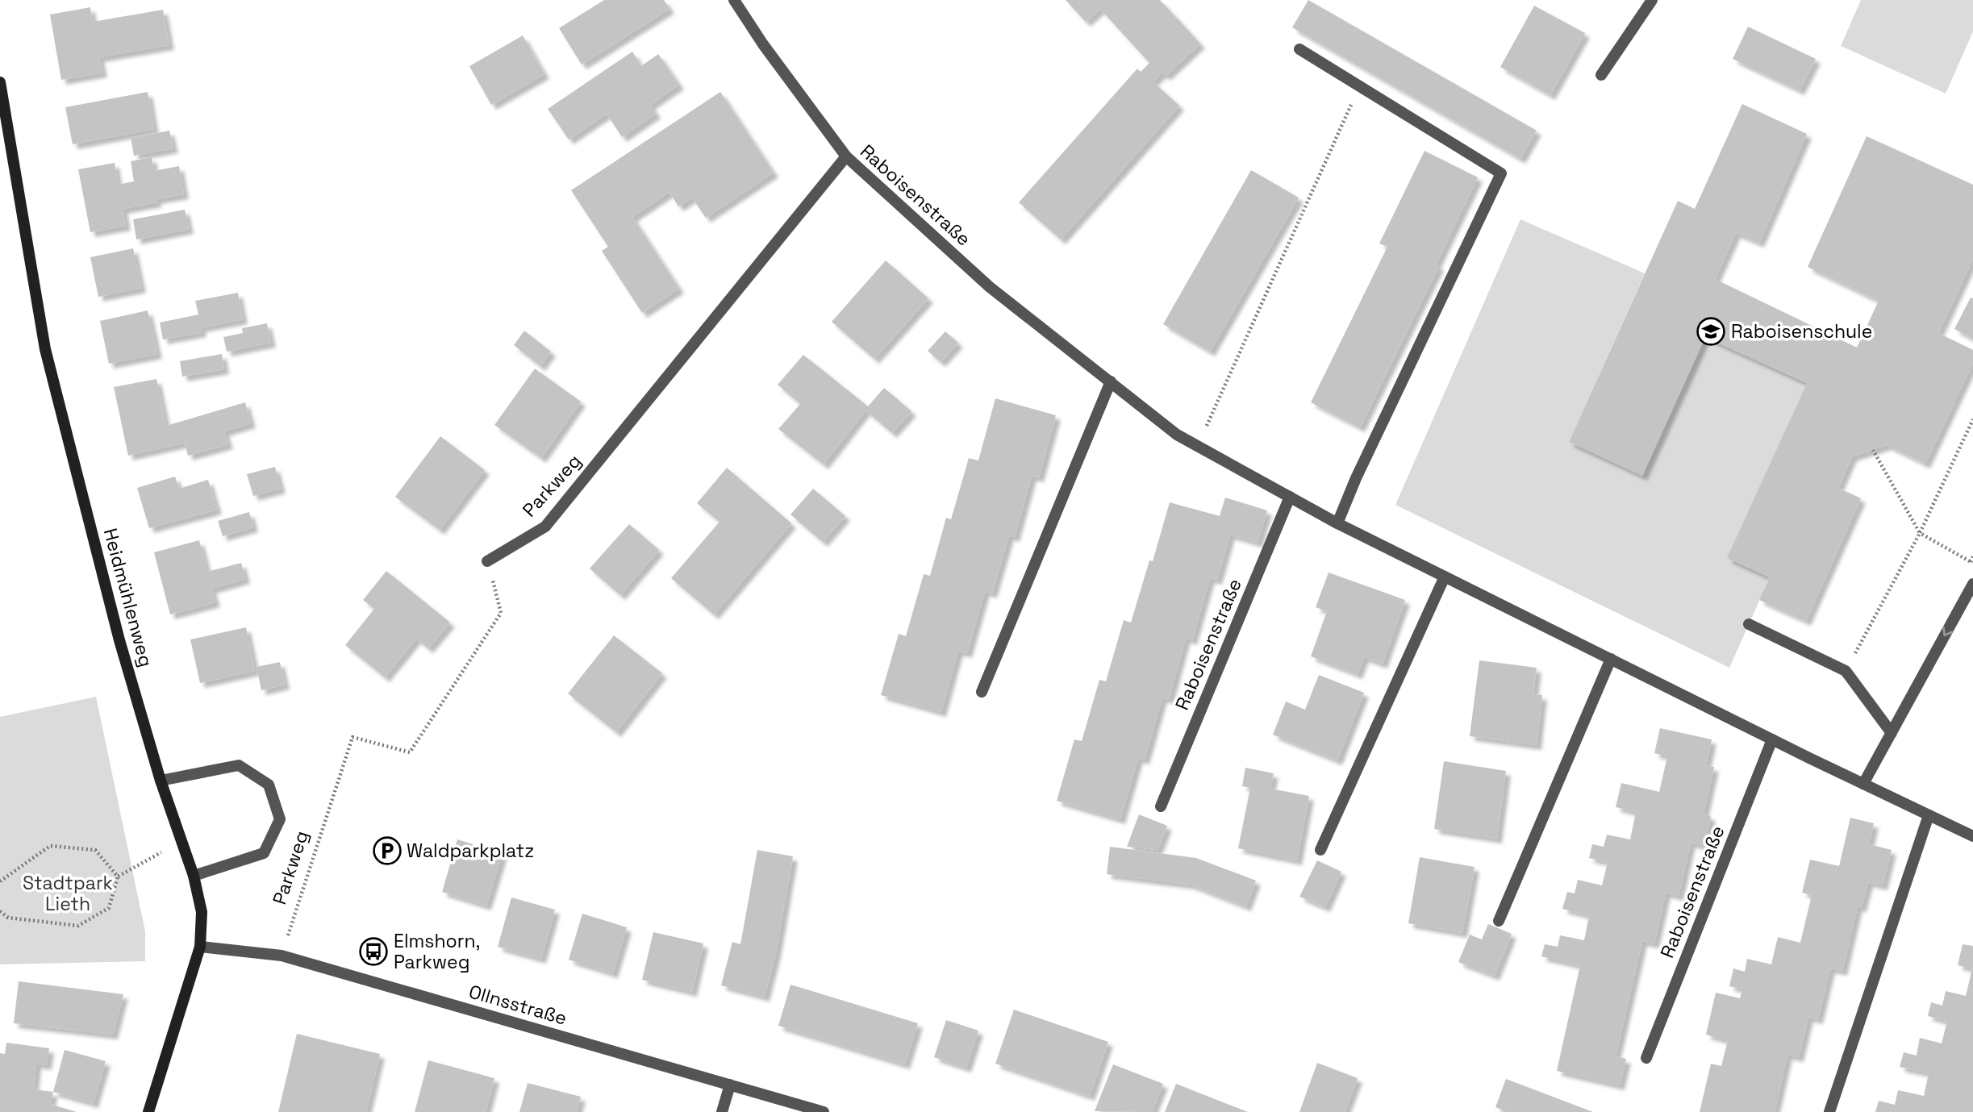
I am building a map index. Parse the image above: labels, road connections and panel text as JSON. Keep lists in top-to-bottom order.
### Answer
{
  "streets": {
    "street": [
      "Raboisenstraße",
      "Parkweg",
      "Heidmühlenweg",
      "Ollnsstraße"
    ]
  },
  "crossings": [
    ["Raboisenstraße", "Parkweg"],
    ["Parkweg", "Ollnsstraße"],
    ["Heidmühlenweg", "Ollnsstraße"]
  ],
  "parks": ["Stadtpark Lieth"],
  "places": {
    "school or university": ["Raboisenschule"],
    "parking": ["Waldparkplatz"],
    "bus stop": ["Elmshorn, Parkweg"]
  }
}
